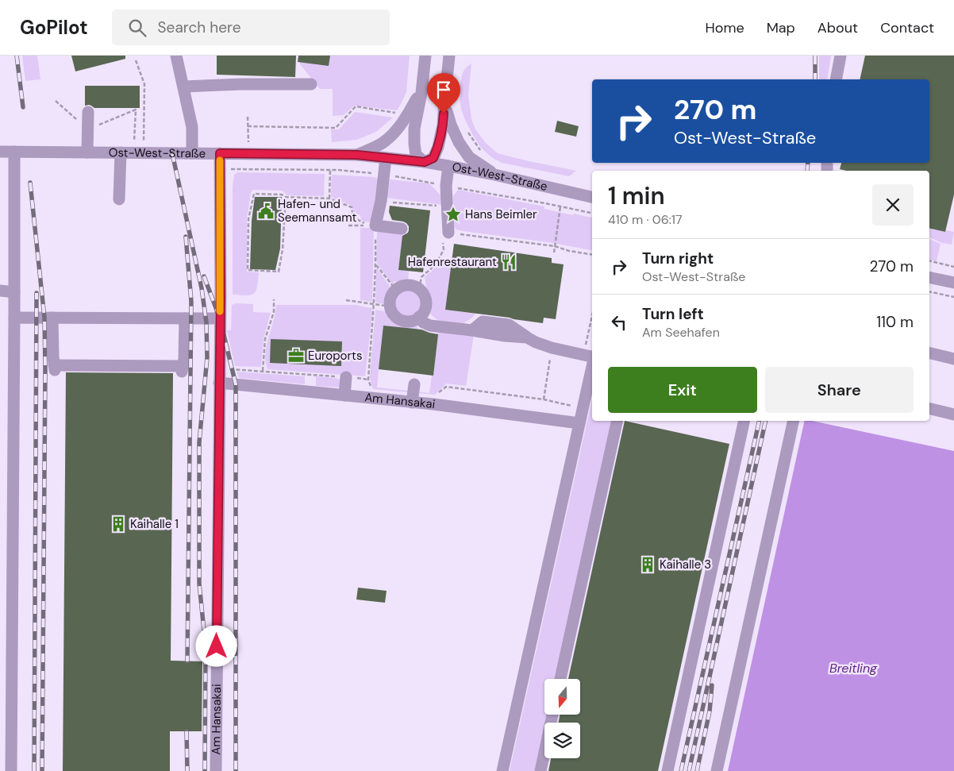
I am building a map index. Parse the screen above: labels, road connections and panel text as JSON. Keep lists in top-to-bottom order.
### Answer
{
  "streets": {
    "street": ["Ost-West-Straße", "Am Hansakai"]
  },
  "crossings": [
    ["Ost-West-Straße", "Am Hansakai"]
  ],
  "water": ["Breitling"],
  "places": {
    "public building": ["Hafen- und Seemannsamt"],
    "place": ["Hans Beimler"],
    "restaurant": ["Hafenrestaurant"],
    "office": ["Euroports"],
    "building": ["Kaihalle 1", "Kaihalle 3"]
  },
  "north": "bottom",
  "page": {
    "header": "GoPilot",
    "search": "Search here",
    "nav": [
      "Home",
      "Map",
      "About",
      "Contact"
    ],
    "turn": ["270 m", "Ost-West-Straße"],
    "heading": ["1 min", "410 m · 06:17"],
    "list": [
      {
        "name": "Turn right",
        "note": "Ost-West-Straße",
        "value": "270 m"
      },
      {
        "name": "Turn left",
        "note": "Am Seehafen",
        "value": "110 m"
      }
    ],
    "buttons": ["Exit", "Share"]
  }
}
